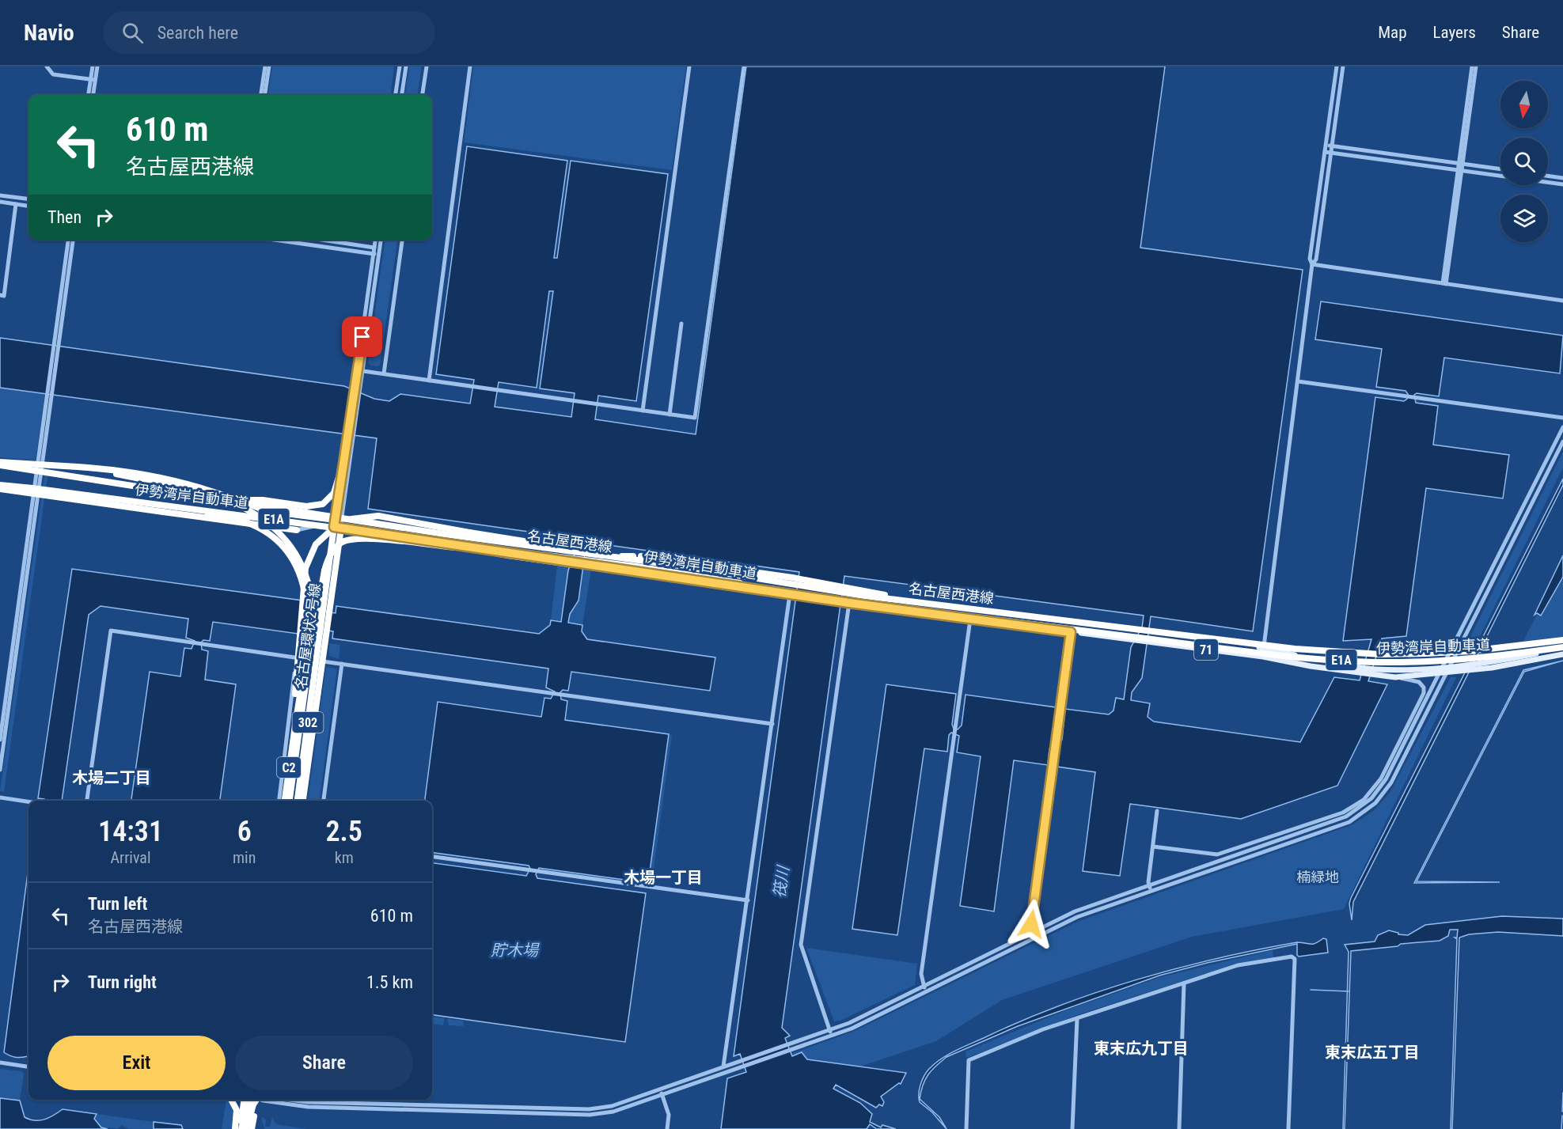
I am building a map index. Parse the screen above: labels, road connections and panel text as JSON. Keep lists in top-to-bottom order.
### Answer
{
  "streets": {
    "highway": [
      "伊勢湾岸自動車道",
      "E1A",
      "名古屋環状2号線",
      "302",
      "C2"
    ],
    "main road": ["名古屋西港線", "71"]
  },
  "crossings": [
    ["伊勢湾岸自動車道", "名古屋西港線"],
    ["名古屋西港線", "名古屋環状2号線"]
  ],
  "districts": [
    "木場二丁目",
    "木場一丁目",
    "東末広九丁目",
    "東末広五丁目"
  ],
  "water": ["筏川", "貯木場"],
  "parks": ["楠緑地"],
  "north": "bottom",
  "page": {
    "header": "Navio",
    "search": "Search here",
    "nav": ["Map", "Layers", "Share"],
    "turn": ["610 m", "名古屋西港線"],
    "then": "Then",
    "eta": [
      "14:31",
      "Arrival",
      "6",
      "min",
      "2.5",
      "km"
    ],
    "list": [
      {
        "name": "Turn left",
        "note": "名古屋西港線",
        "value": "610 m"
      },
      {
        "name": "Turn right",
        "value": "1.5 km"
      }
    ],
    "buttons": ["Exit", "Share"]
  }
}
